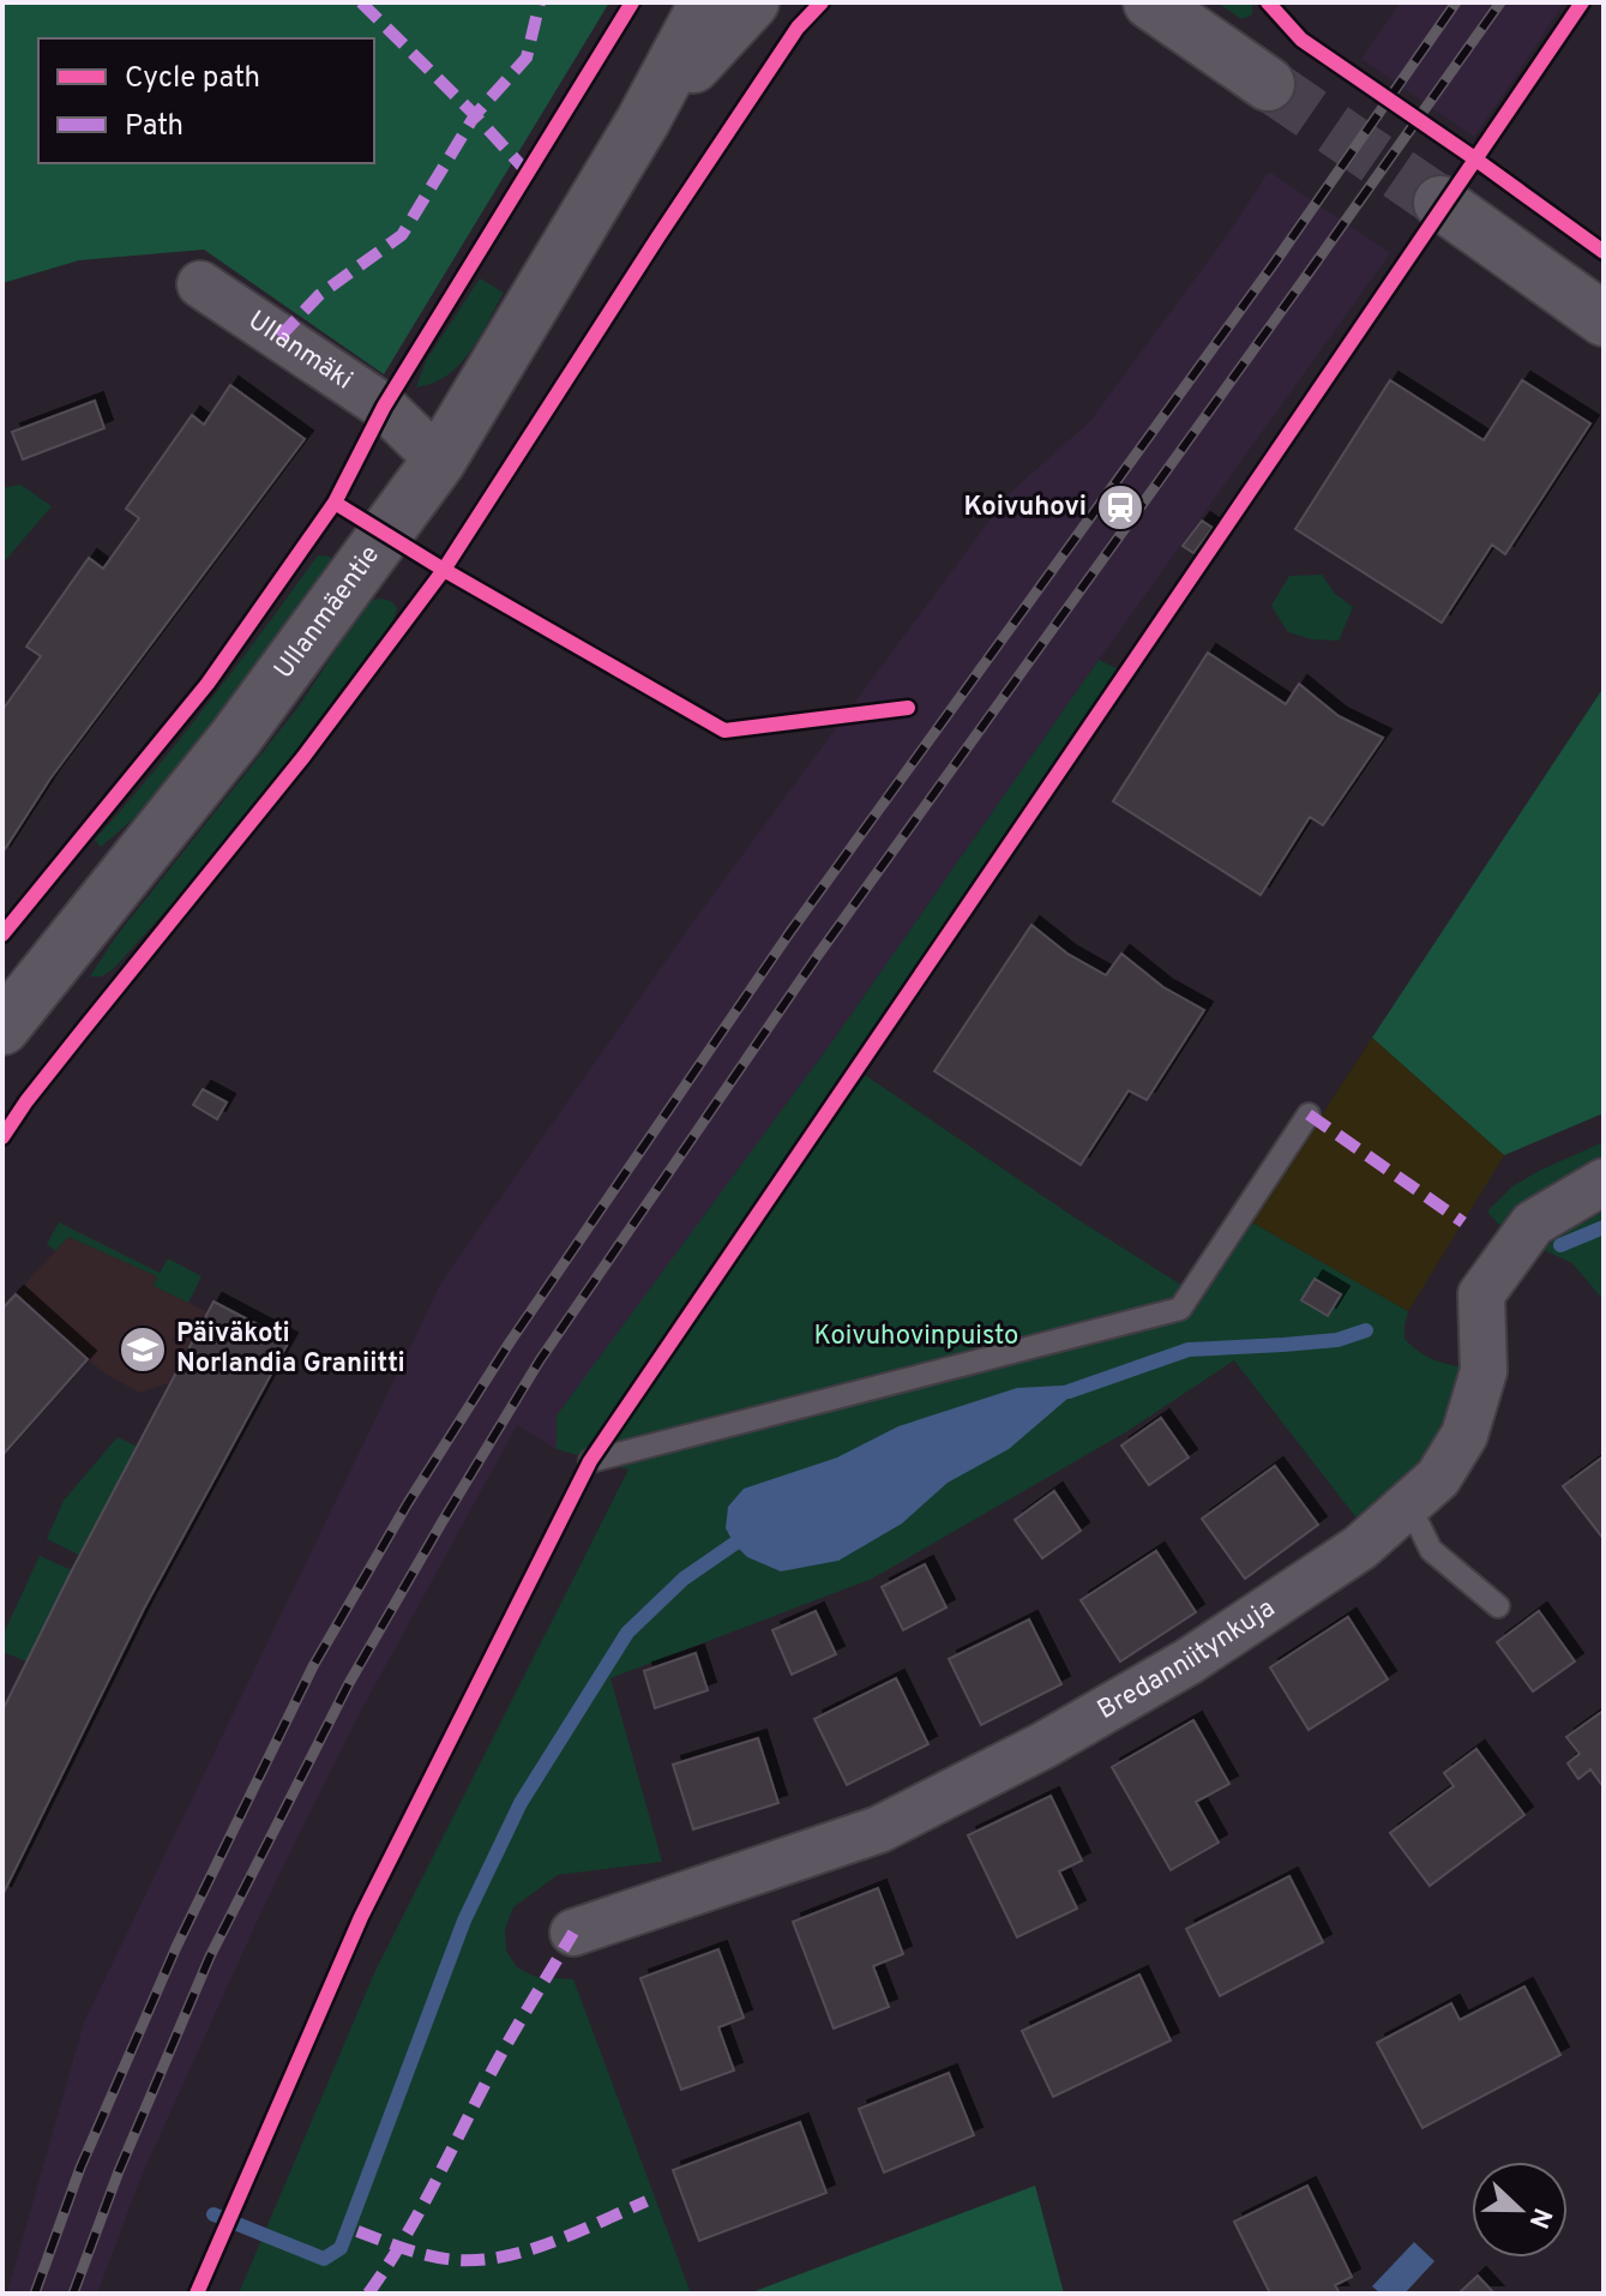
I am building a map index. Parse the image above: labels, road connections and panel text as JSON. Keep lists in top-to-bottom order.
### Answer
{
  "streets": {
    "street": ["Ullanmäki", "Ullanmäentie", "Bredanniitynkuja"]
  },
  "crossings": [
    ["Ullanmäki", "Ullanmäentie"]
  ],
  "parks": ["Koivuhovinpuisto"],
  "places": {
    "station": ["Koivuhovi"],
    "school or university": ["Päiväkoti Norlandia Graniitti"]
  },
  "legend": ["Cycle path", "Path"],
  "north": "right"
}
